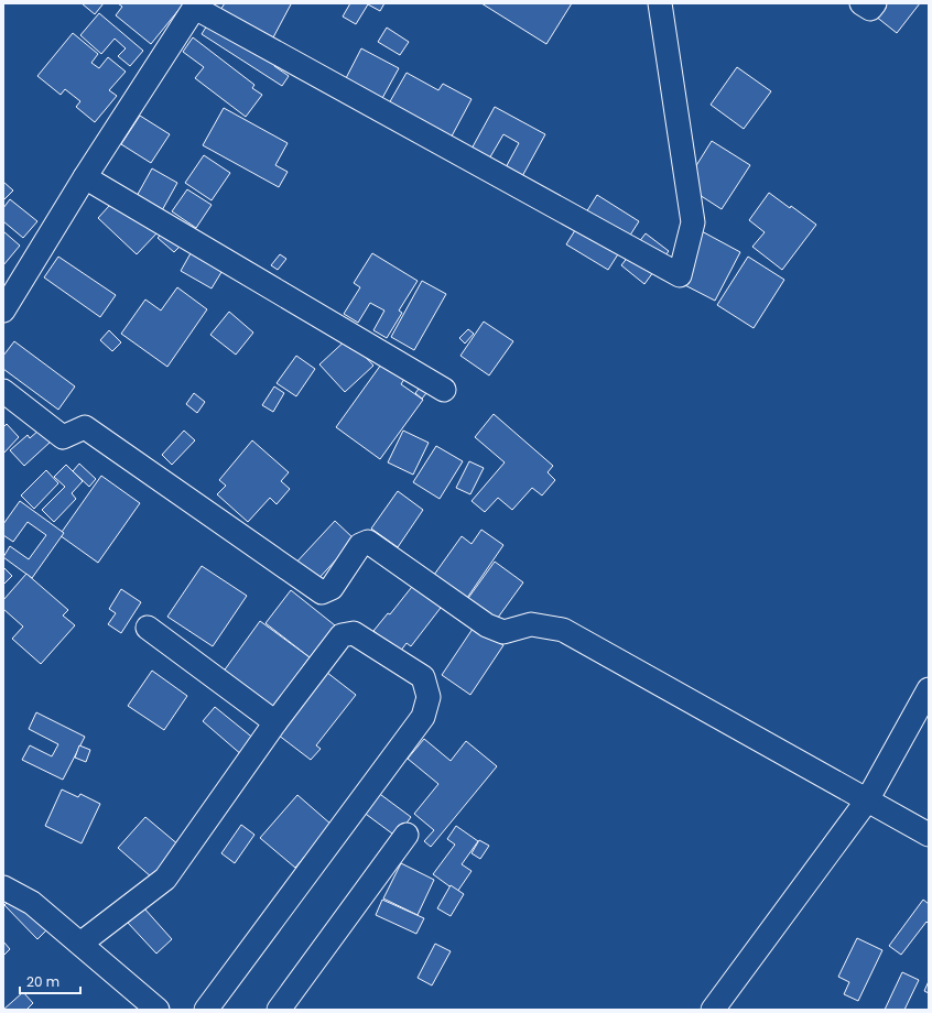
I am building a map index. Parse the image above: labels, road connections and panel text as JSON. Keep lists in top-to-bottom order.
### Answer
{
  "scale_bar": "20 m"
}
